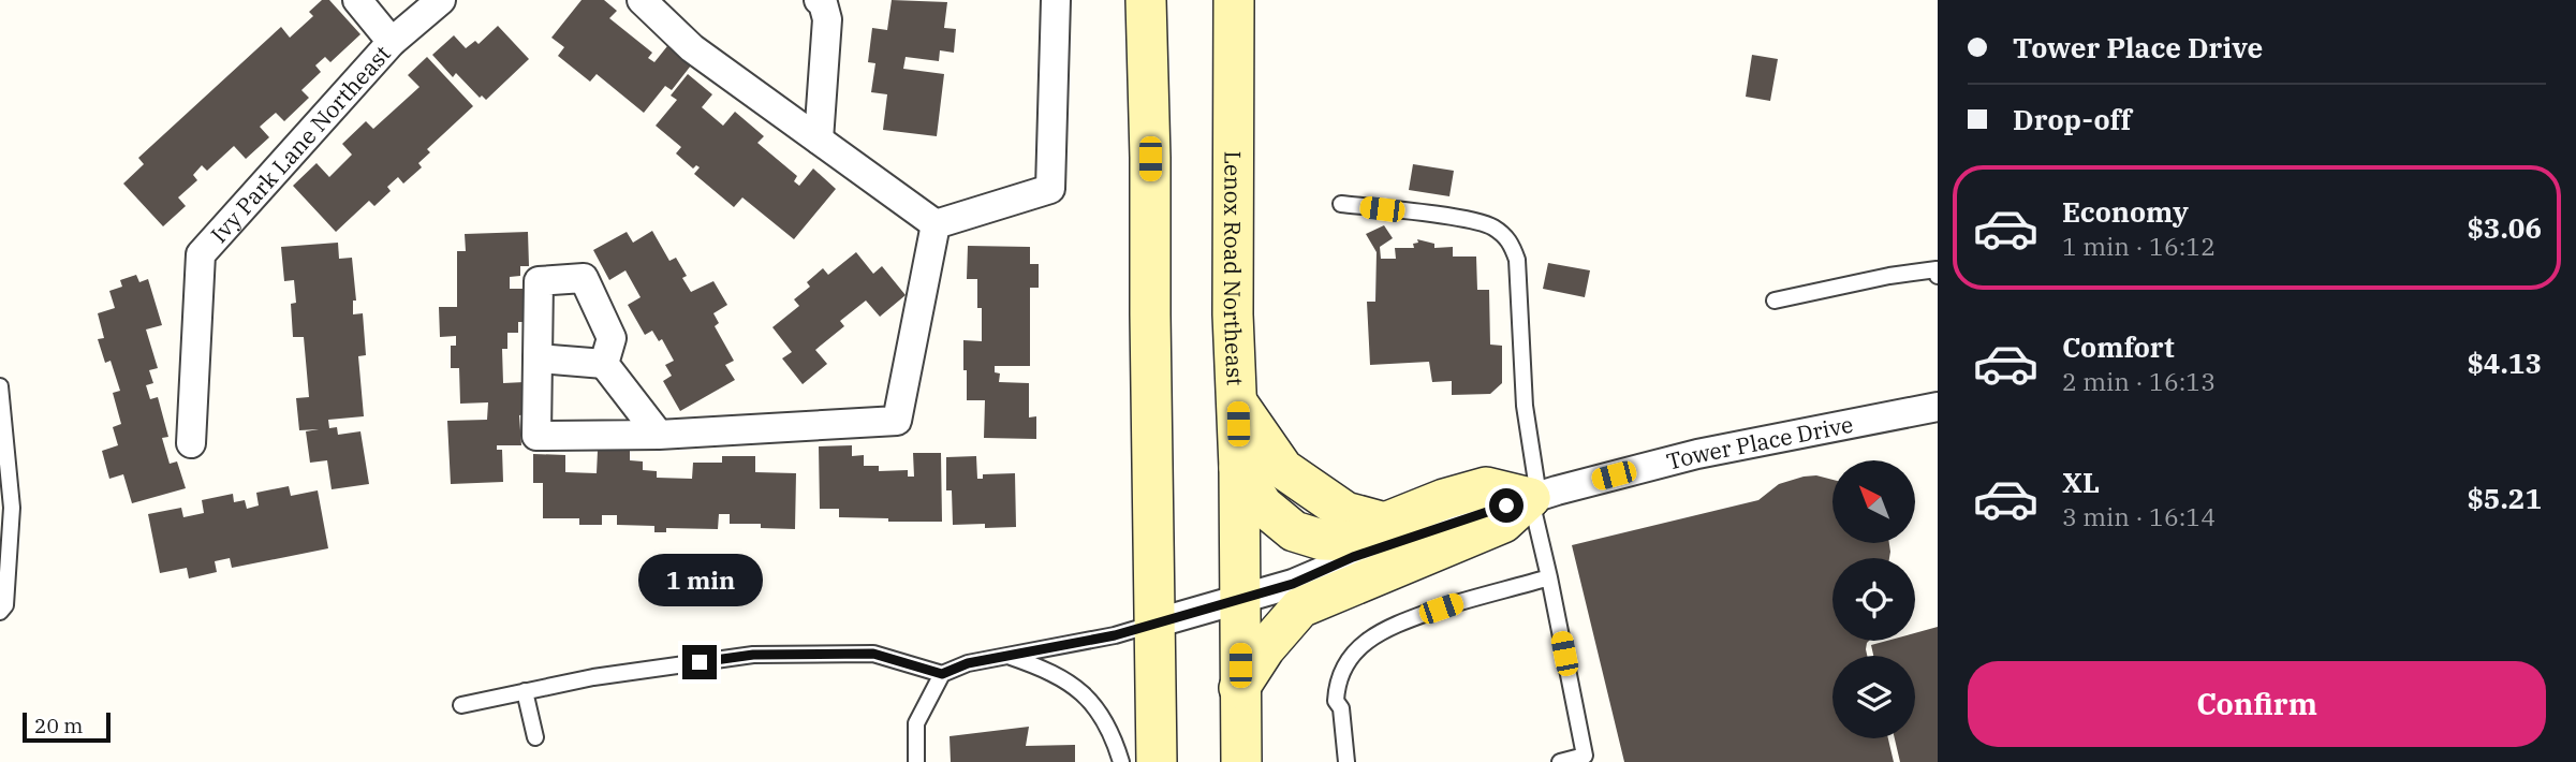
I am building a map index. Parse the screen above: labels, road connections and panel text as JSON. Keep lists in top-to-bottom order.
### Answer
{
  "streets": {
    "main road": ["Lenox Road Northeast"],
    "street": ["Ivy Park Lane Northeast", "Tower Place Drive"]
  },
  "crossings": [
    ["Lenox Road Northeast", "Tower Place Drive"]
  ],
  "scale_bar": "20 m",
  "north": "top left",
  "page": {
    "banner": ["Tower Place Drive", "Drop-off"],
    "list": [
      {
        "name": "Economy",
        "note": "1 min · 16:12",
        "value": "$3.06"
      },
      {
        "name": "Comfort",
        "note": "2 min · 16:13",
        "value": "$4.13"
      },
      {
        "name": "XL",
        "note": "3 min · 16:14",
        "value": "$5.21"
      }
    ],
    "bubble": "1 min",
    "buttons": "Confirm",
    "scale": "20 m"
  }
}
